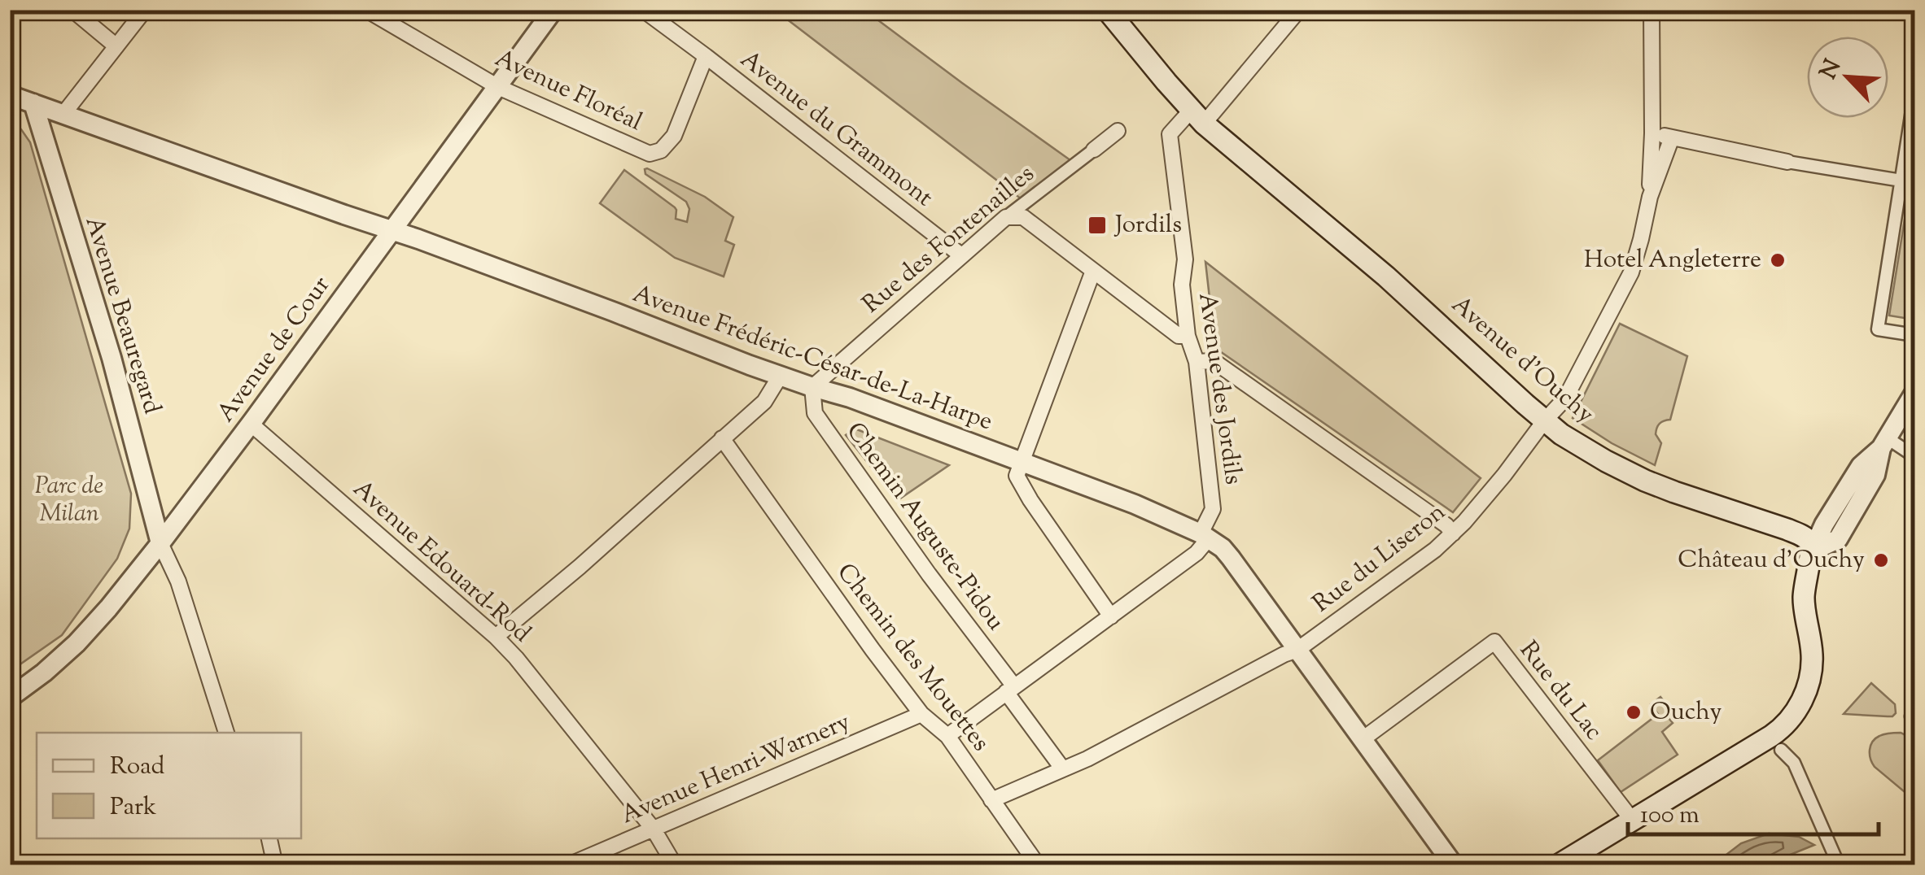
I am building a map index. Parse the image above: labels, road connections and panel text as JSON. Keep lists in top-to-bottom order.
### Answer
{
  "streets": {
    "main road": ["Avenue d'Ouchy"],
    "street": [
      "Avenue Floréal",
      "Avenue du Grammont",
      "Rue des Fontenailles",
      "Avenue Beauregard",
      "Avenue de Cour",
      "Avenue Frédéric-César-de-La-Harpe",
      "Avenue des Jordils",
      "Chemin Auguste-Pidou",
      "Rue du Liseron",
      "Avenue Edouard-Rod",
      "Chemin des Mouettes",
      "Rue du Lac",
      "Avenue Henri-Warnery"
    ]
  },
  "crossings": [
    ["Avenue Floréal", "Avenue du Grammont"],
    ["Avenue Floréal", "Avenue de Cour"],
    ["Avenue du Grammont", "Rue des Fontenailles"],
    ["Rue des Fontenailles", "Avenue Frédéric-César-de-La-Harpe"],
    ["Rue des Fontenailles", "Chemin Auguste-Pidou"],
    ["Avenue Beauregard", "Avenue de Cour"],
    ["Avenue Beauregard", "Avenue Frédéric-César-de-La-Harpe"],
    ["Avenue de Cour", "Avenue Frédéric-César-de-La-Harpe"],
    ["Avenue de Cour", "Avenue Edouard-Rod"],
    ["Avenue Frédéric-César-de-La-Harpe", "Avenue des Jordils"],
    ["Avenue Frédéric-César-de-La-Harpe", "Chemin Auguste-Pidou"],
    ["Avenue Frédéric-César-de-La-Harpe", "Rue du Liseron"],
    ["Avenue Frédéric-César-de-La-Harpe", "Rue du Lac"],
    ["Avenue d'Ouchy", "Avenue des Jordils"],
    ["Avenue d'Ouchy", "Rue du Liseron"],
    ["Avenue Edouard-Rod", "Avenue Henri-Warnery"],
    ["Chemin des Mouettes", "Avenue Henri-Warnery"]
  ],
  "parks": ["Parc de Milan"],
  "places": {
    "transit": ["Jordils"],
    "other": ["Hotel Angleterre", "Château d'Ouchy", "Ouchy"]
  },
  "legend": ["Road", "Park"],
  "scale_bar": "100 m",
  "north": "top left"
}
